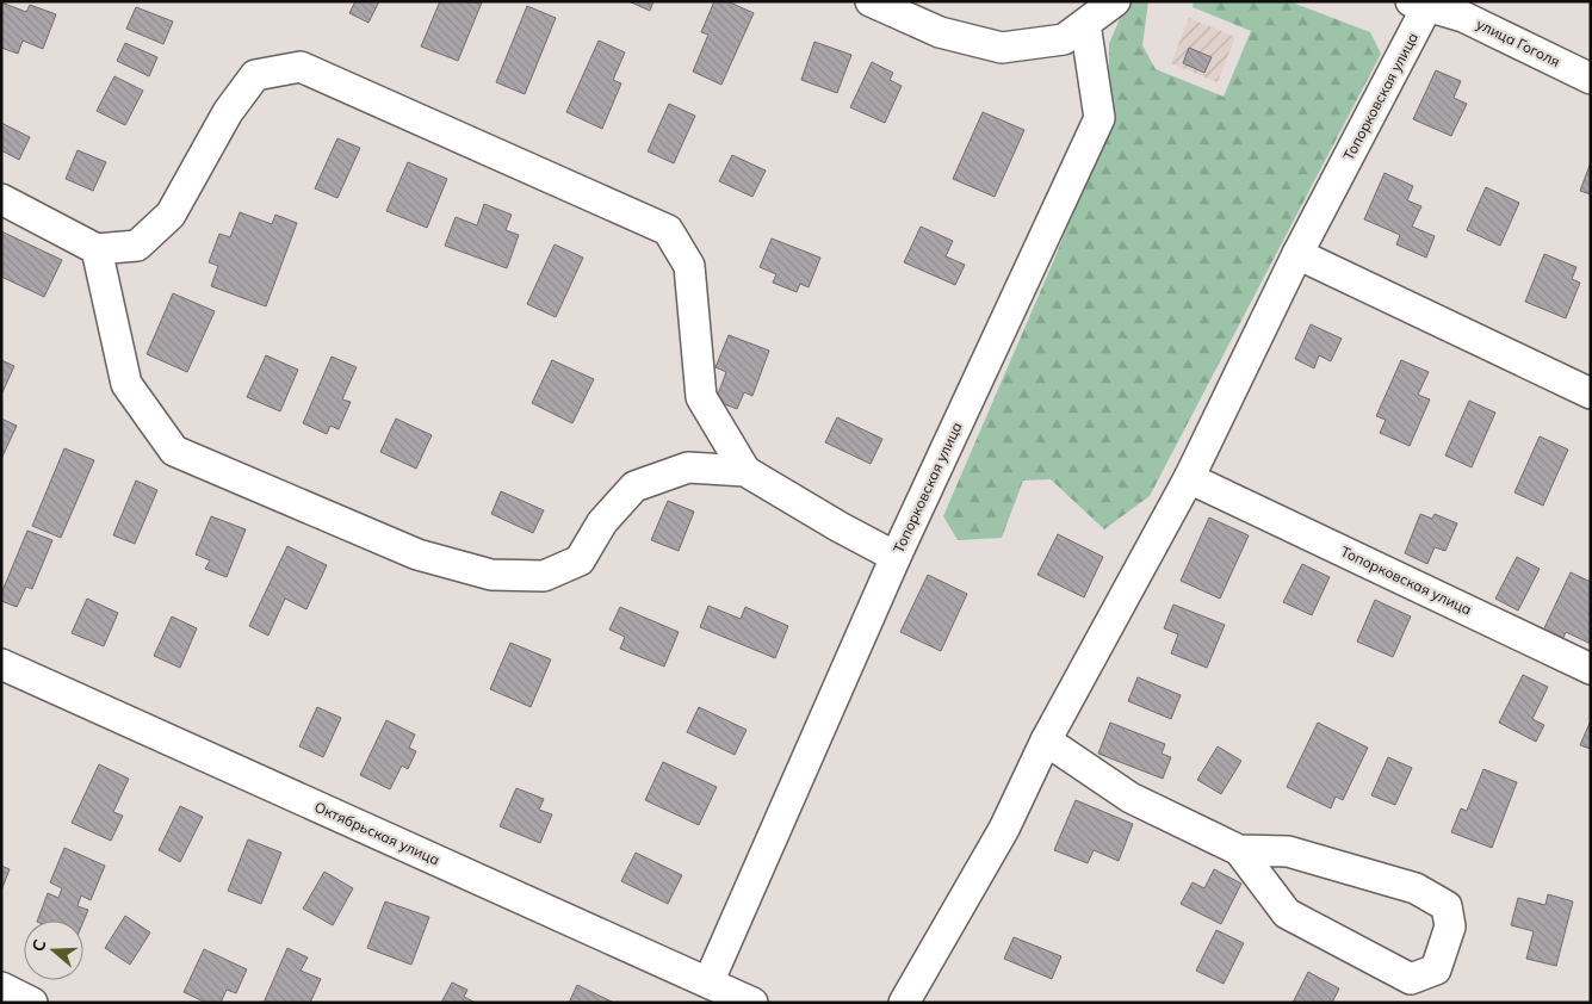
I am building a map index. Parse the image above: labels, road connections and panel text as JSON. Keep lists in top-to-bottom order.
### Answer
{
  "streets": {
    "street": ["улица Гоголя", "Топорковская улица", "Октябрьская улица"]
  },
  "crossings": [
    ["улица Гоголя", "Топорковская улица"],
    ["Топорковская улица", "Октябрьская улица"]
  ],
  "north": "left"
}
